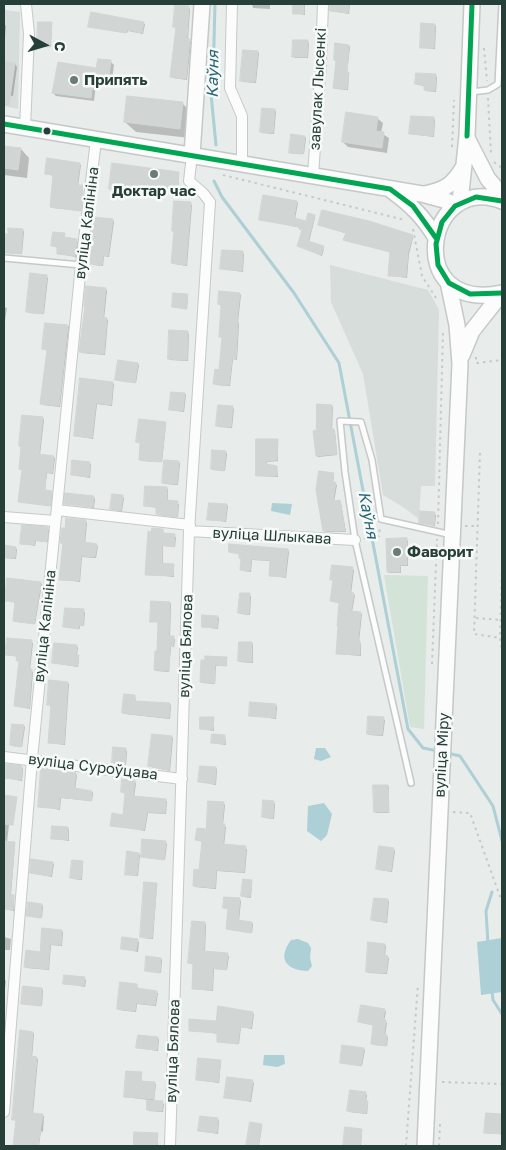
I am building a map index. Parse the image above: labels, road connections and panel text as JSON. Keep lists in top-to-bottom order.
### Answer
{
  "streets": {
    "main road": ["вуліца Міру"],
    "street": [
      "завулак Лысенкі",
      "вуліца Калініна",
      "вуліца Шлыкава",
      "вуліца Бялова",
      "вуліца Суроўцава"
    ]
  },
  "crossings": [
    ["вуліца Калініна", "вуліца Шлыкава"],
    ["вуліца Калініна", "вуліца Суроўцава"],
    ["вуліца Шлыкава", "вуліца Бялова"],
    ["вуліца Бялова", "вуліца Суроўцава"]
  ],
  "water": ["Каўня"],
  "places": ["Припять", "Доктар час", "Фаворит"],
  "north": "right"
}
